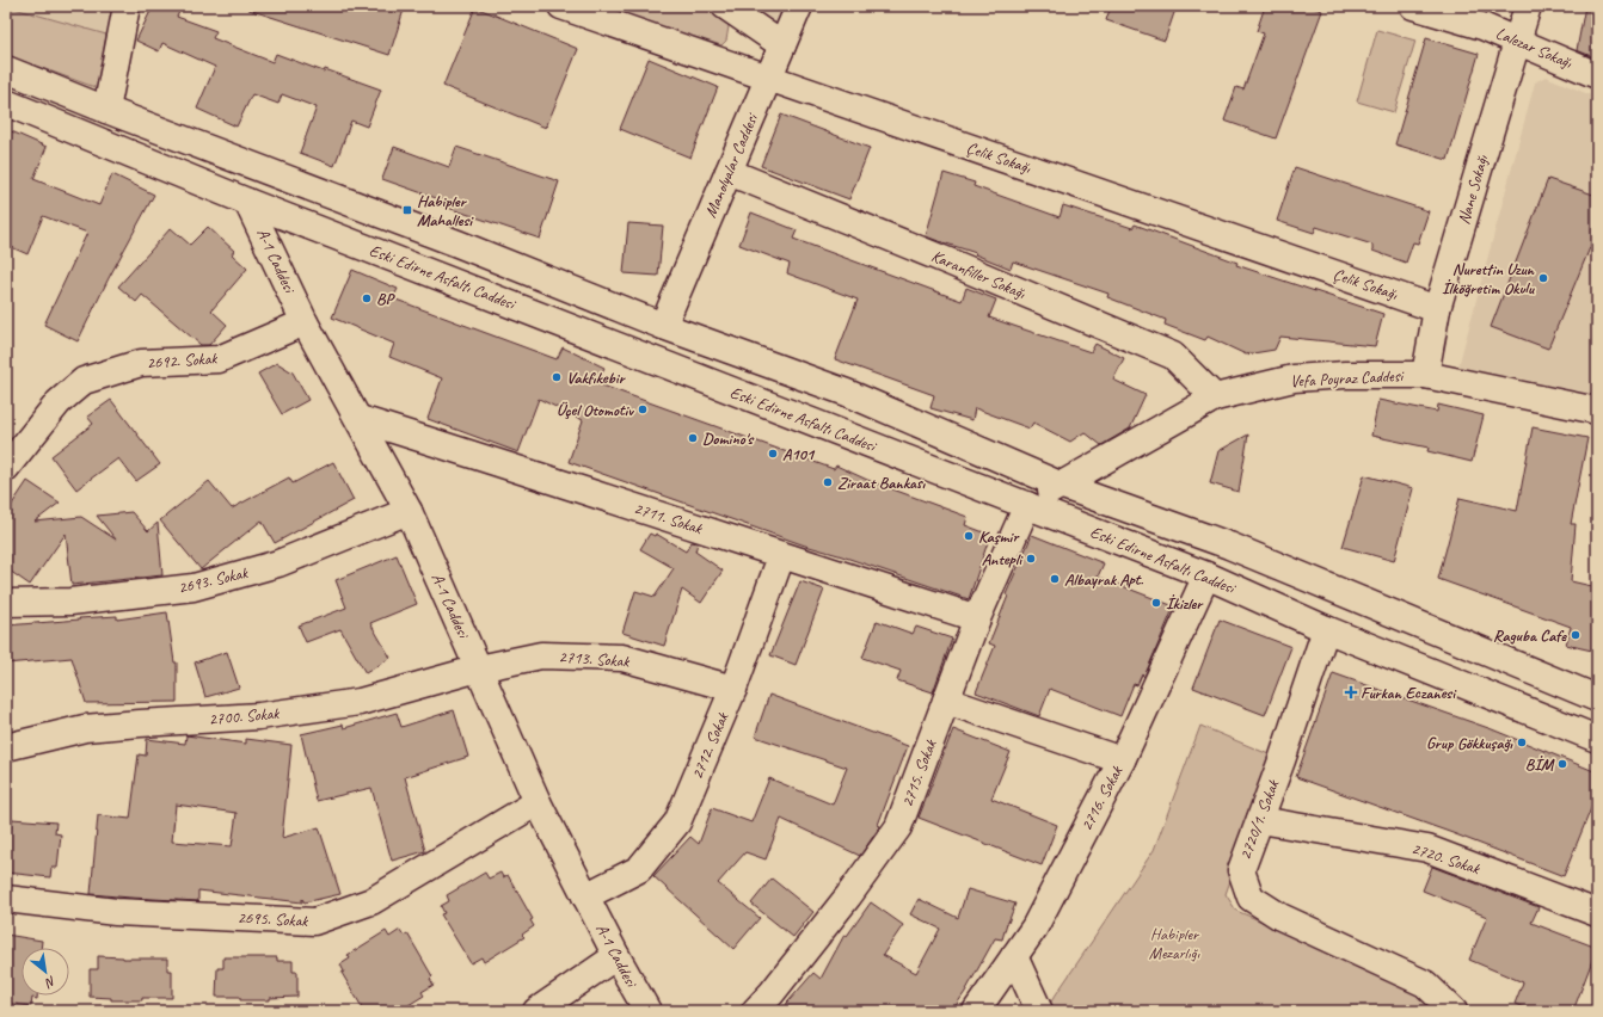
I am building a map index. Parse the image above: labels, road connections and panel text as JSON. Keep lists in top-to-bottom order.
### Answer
{
  "streets": {
    "street": [
      "Lalezar Sokağı",
      "Çelik Sokağı",
      "Manolyalar Caddesi",
      "Nane Sokağı",
      "A-1 Caddesi",
      "Karanfiller Sokağı",
      "Eski Edirne Asfaltı Caddesi",
      "2692. Sokak",
      "Vefa Poyraz Caddesi",
      "2711. Sokak",
      "2693. Sokak",
      "2713. Sokak",
      "2700. Sokak",
      "2712. Sokak",
      "2715. Sokak",
      "2716. Sokak",
      "2720/1. Sokak",
      "2720. Sokak",
      "2695. Sokak"
    ]
  },
  "crossings": [
    ["Lalezar Sokağı", "Nane Sokağı"],
    ["Çelik Sokağı", "Manolyalar Caddesi"],
    ["Çelik Sokağı", "Nane Sokağı"],
    ["Manolyalar Caddesi", "Karanfiller Sokağı"],
    ["Manolyalar Caddesi", "Eski Edirne Asfaltı Caddesi"],
    ["Nane Sokağı", "Vefa Poyraz Caddesi"],
    ["A-1 Caddesi", "Eski Edirne Asfaltı Caddesi"],
    ["A-1 Caddesi", "2692. Sokak"],
    ["A-1 Caddesi", "2711. Sokak"],
    ["A-1 Caddesi", "2693. Sokak"],
    ["A-1 Caddesi", "2713. Sokak"],
    ["A-1 Caddesi", "2700. Sokak"],
    ["A-1 Caddesi", "2712. Sokak"],
    ["A-1 Caddesi", "2695. Sokak"],
    ["Karanfiller Sokağı", "Vefa Poyraz Caddesi"],
    ["Eski Edirne Asfaltı Caddesi", "Vefa Poyraz Caddesi"],
    ["Eski Edirne Asfaltı Caddesi", "2715. Sokak"],
    ["Eski Edirne Asfaltı Caddesi", "2716. Sokak"],
    ["Eski Edirne Asfaltı Caddesi", "2720/1. Sokak"],
    ["Vefa Poyraz Caddesi", "2715. Sokak"],
    ["2711. Sokak", "2712. Sokak"],
    ["2711. Sokak", "2715. Sokak"],
    ["2713. Sokak", "2700. Sokak"],
    ["2713. Sokak", "2712. Sokak"],
    ["2720/1. Sokak", "2720. Sokak"]
  ],
  "parks": ["Habipler Mezarlığı"],
  "places": {
    "transit": ["Habipler Mahallesi"],
    "other": [
      "Nurettin Uzun İlköğretim Okulu",
      "BP",
      "Vakfıkebir",
      "Üçel Otomotiv",
      "Domino's",
      "A101",
      "Ziraat Bankası",
      "Kaşmir",
      "Antepli",
      "Albayrak Apt.",
      "İkizler",
      "Raguba Cafe",
      "Grup Gökkuşağı",
      "BİM"
    ],
    "health": ["Furkan Eczanesi"]
  },
  "north": "bottom right"
}
